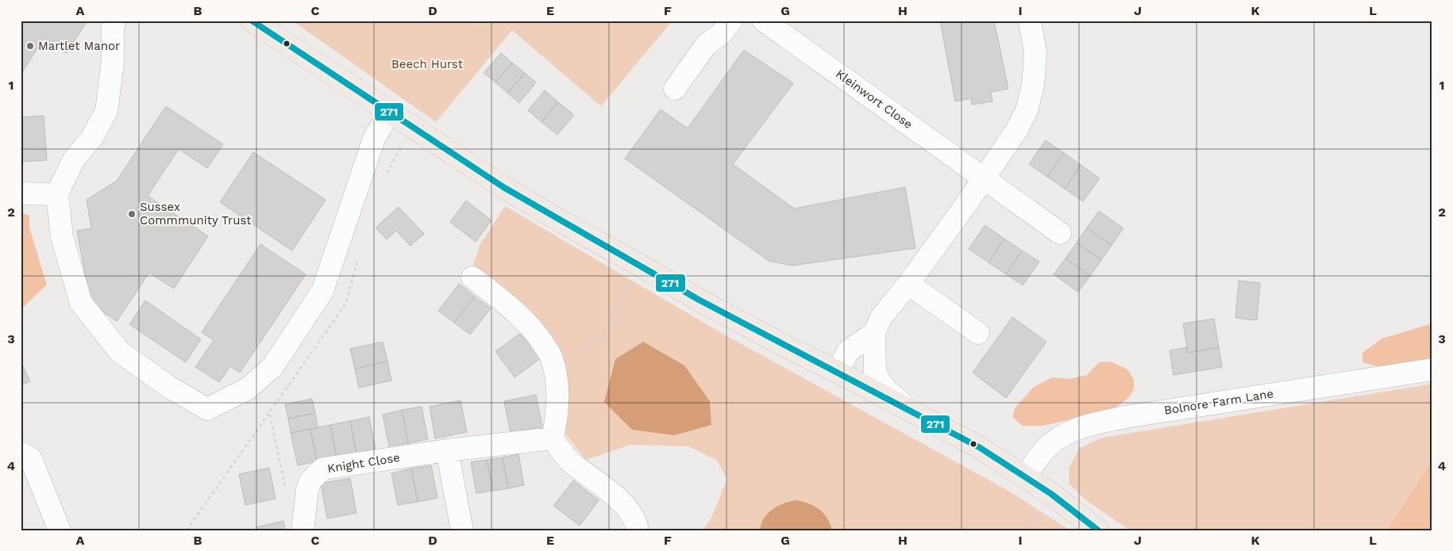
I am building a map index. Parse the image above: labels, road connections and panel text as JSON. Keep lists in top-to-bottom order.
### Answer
{
  "streets": {
    "street": ["Kleinwort Close", "Bolnore Farm Lane", "Knight Close"]
  },
  "parks": ["Beech Hurst"],
  "places": ["Martlet Manor", "Sussex Commmunity Trust"],
  "lines": ["transit line 271"],
  "grid": {
    "columns": [
      "A",
      "B",
      "C",
      "D",
      "E",
      "F",
      "G",
      "H",
      "I",
      "J",
      "K",
      "L"
    ],
    "rows": [
      "1",
      "2",
      "3",
      "4"
    ]
  }
}
